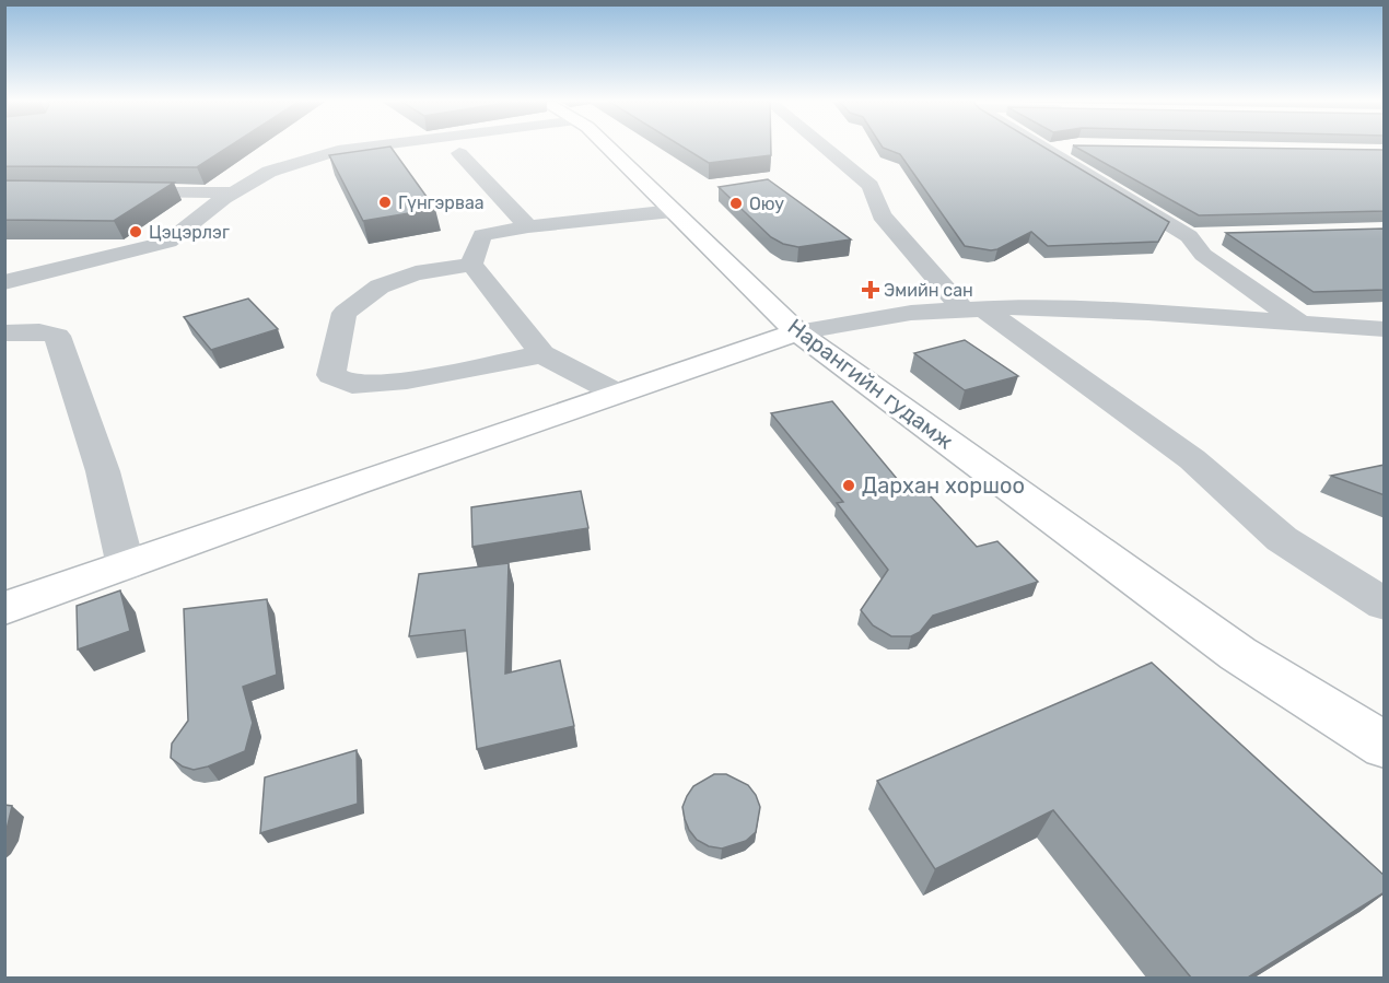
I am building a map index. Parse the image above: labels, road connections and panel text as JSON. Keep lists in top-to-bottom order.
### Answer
{
  "streets": {
    "main road": ["Нарангийн гудамж"]
  },
  "places": {
    "other": [
      "Гүнгэрваа",
      "Оюу",
      "Цэцэрлэг",
      "Дархан хоршоо"
    ],
    "health": ["Эмийн сан"]
  }
}
